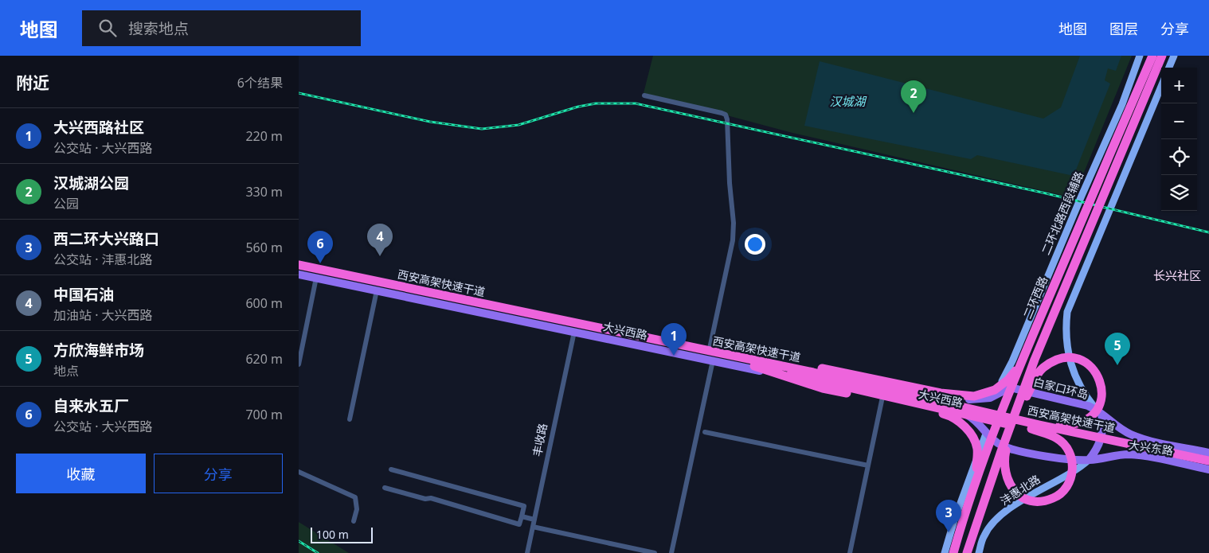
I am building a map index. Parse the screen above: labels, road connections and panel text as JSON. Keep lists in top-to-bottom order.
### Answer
{
  "streets": {
    "highway": ["西安高架快速干道", "二环西路"],
    "main road": [
      "二环北路西段辅路",
      "大兴西路",
      "白家口环岛",
      "大兴东路",
      "沣惠北路"
    ],
    "street": ["丰收路"]
  },
  "crossings": [
    ["二环北路西段辅路", "大兴西路"],
    ["二环北路西段辅路", "白家口环岛"],
    ["大兴西路", "白家口环岛"],
    ["大兴西路", "丰收路"],
    ["白家口环岛", "大兴东路"],
    ["大兴东路", "沣惠北路"]
  ],
  "districts": ["长兴社区"],
  "water": ["汉城湖"],
  "scale_bar": "100 m",
  "page": {
    "header": "地图",
    "search": "搜索地点",
    "nav": ["地图", "图层", "分享"],
    "heading": ["附近", "6个结果"],
    "map_buttons": ["+", "−"],
    "pins": [
      "2",
      "4",
      "6",
      "1",
      "5",
      "3"
    ],
    "list": [
      {
        "mark": "1",
        "name": "大兴西路社区",
        "note": "公交站 · 大兴西路",
        "value": "220 m"
      },
      {
        "mark": "2",
        "name": "汉城湖公园",
        "note": "公园",
        "value": "330 m"
      },
      {
        "mark": "3",
        "name": "西二环大兴路口",
        "note": "公交站 · 沣惠北路",
        "value": "560 m"
      },
      {
        "mark": "4",
        "name": "中国石油",
        "note": "加油站 · 大兴西路",
        "value": "600 m"
      },
      {
        "mark": "5",
        "name": "方欣海鲜市场",
        "note": "地点",
        "value": "620 m"
      },
      {
        "mark": "6",
        "name": "自来水五厂",
        "note": "公交站 · 大兴西路",
        "value": "700 m"
      }
    ],
    "buttons": ["收藏", "分享"],
    "scale": "100 m"
  }
}
